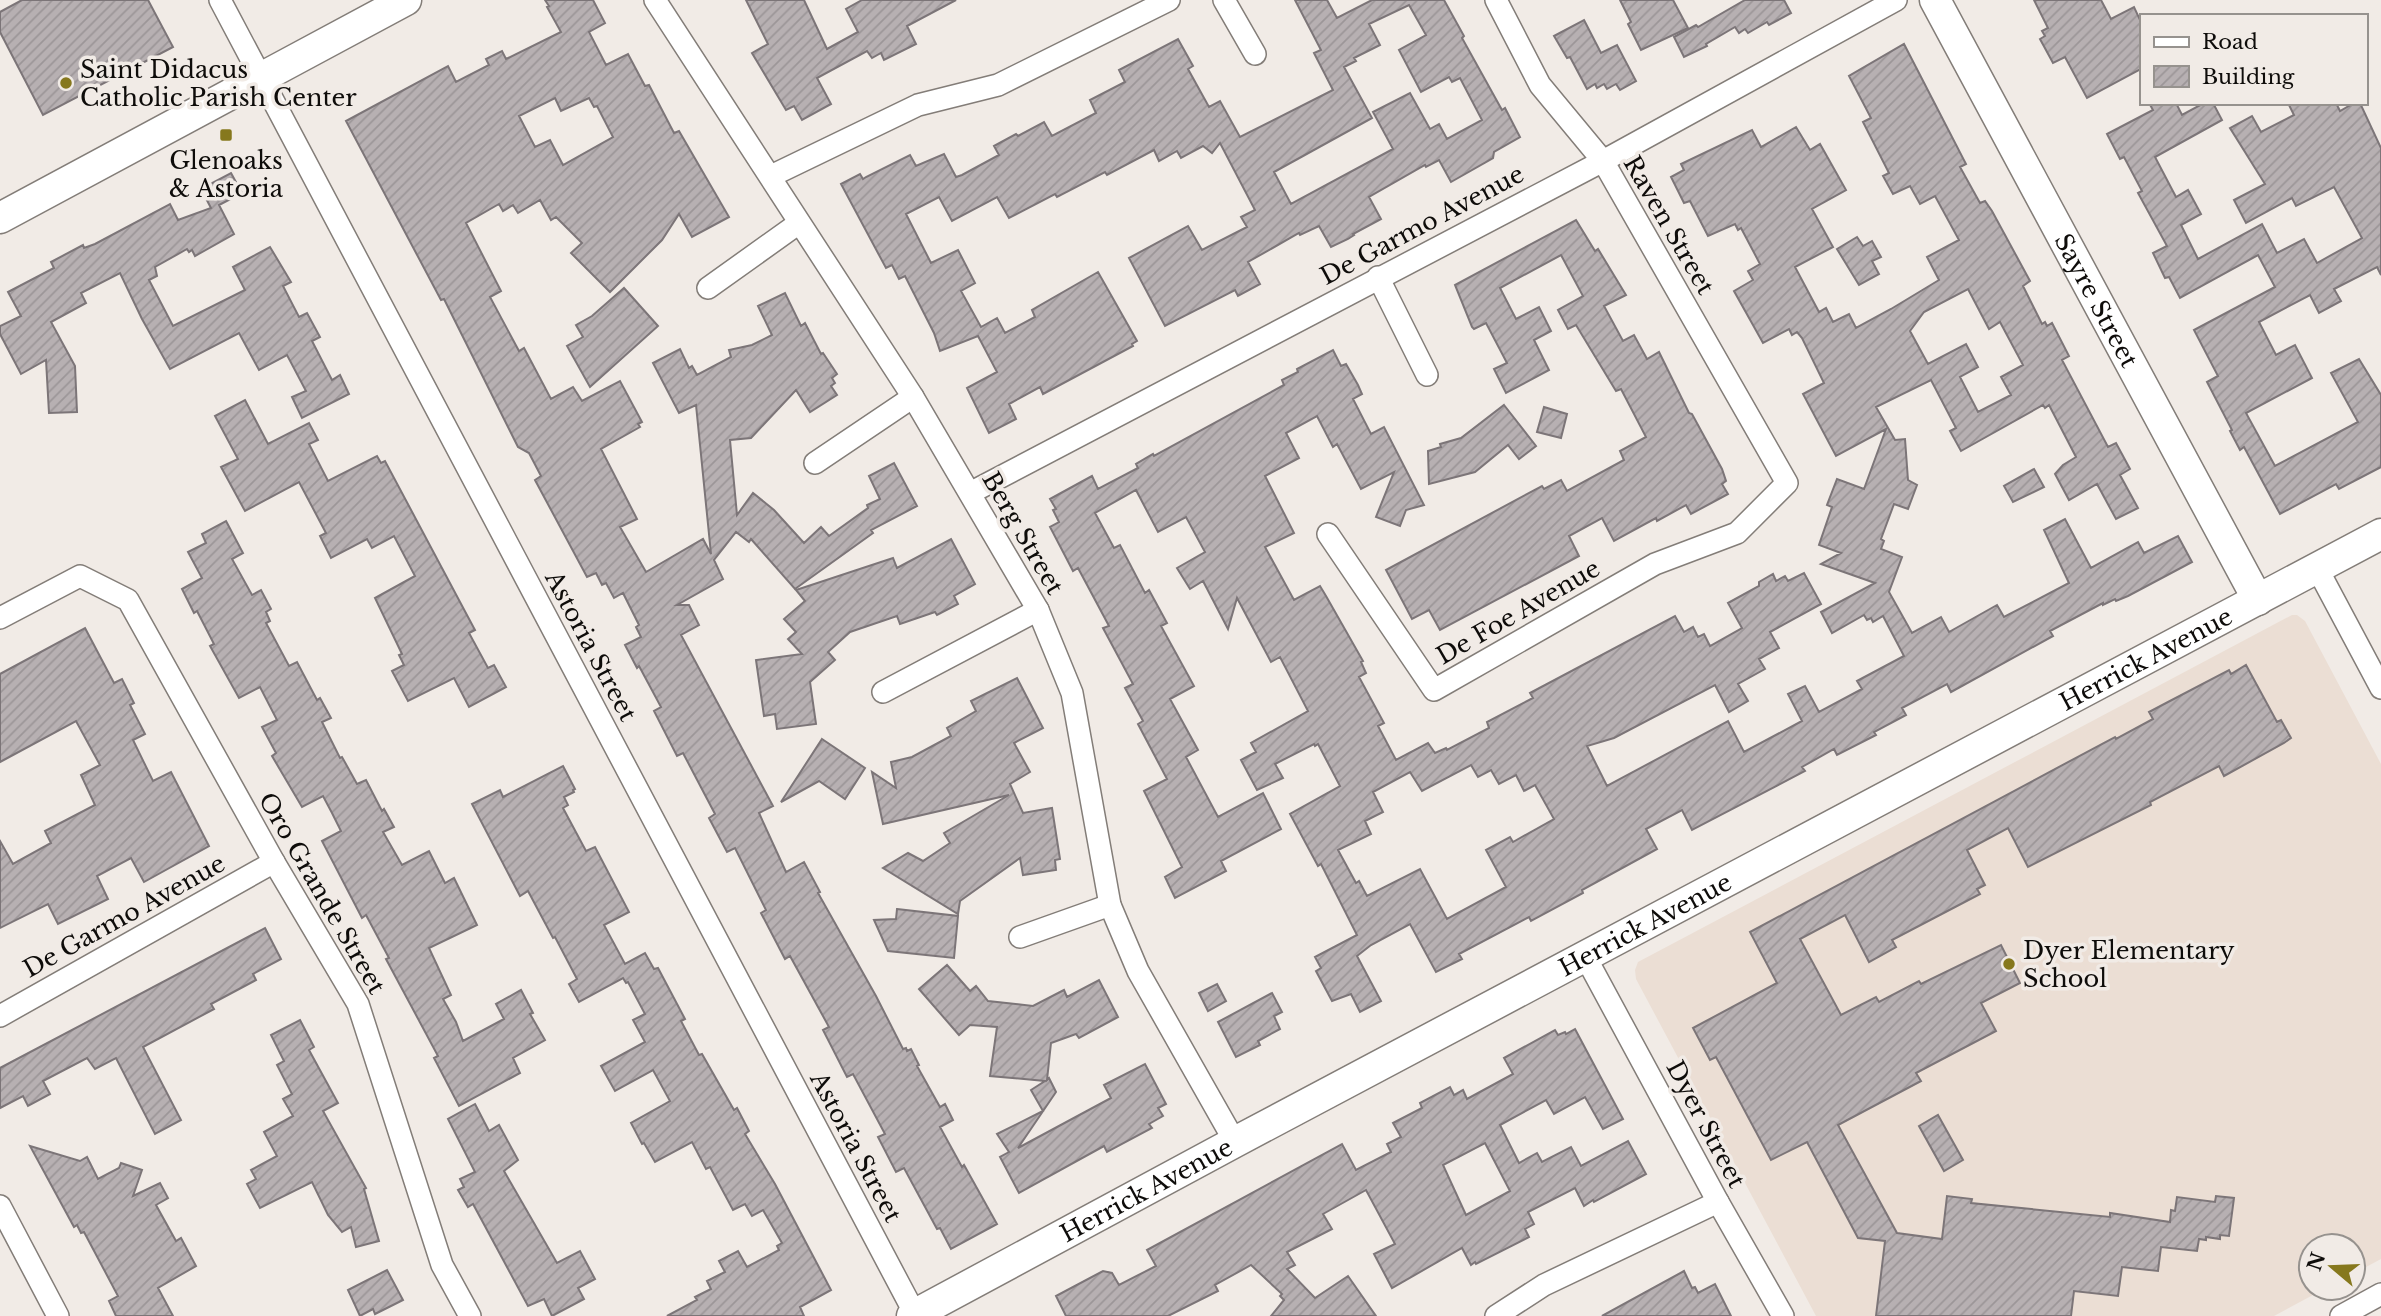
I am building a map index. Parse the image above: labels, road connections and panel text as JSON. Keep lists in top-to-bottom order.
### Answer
{
  "streets": {
    "street": [
      "De Garmo Avenue",
      "Raven Street",
      "Sayre Street",
      "Berg Street",
      "De Foe Avenue",
      "Astoria Street",
      "Herrick Avenue",
      "Oro Grande Street",
      "Dyer Street"
    ]
  },
  "crossings": [
    ["De Garmo Avenue", "Raven Street"],
    ["De Garmo Avenue", "Berg Street"],
    ["De Garmo Avenue", "Oro Grande Street"],
    ["Raven Street", "De Foe Avenue"],
    ["Sayre Street", "Herrick Avenue"],
    ["Berg Street", "Herrick Avenue"],
    ["Astoria Street", "Herrick Avenue"],
    ["Herrick Avenue", "Dyer Street"]
  ],
  "places": {
    "other": ["Saint Didacus Catholic Parish Center", "Dyer Elementary School"],
    "transit": ["Glenoaks & Astoria"]
  },
  "legend": ["Road", "Building"],
  "north": "left"
}
